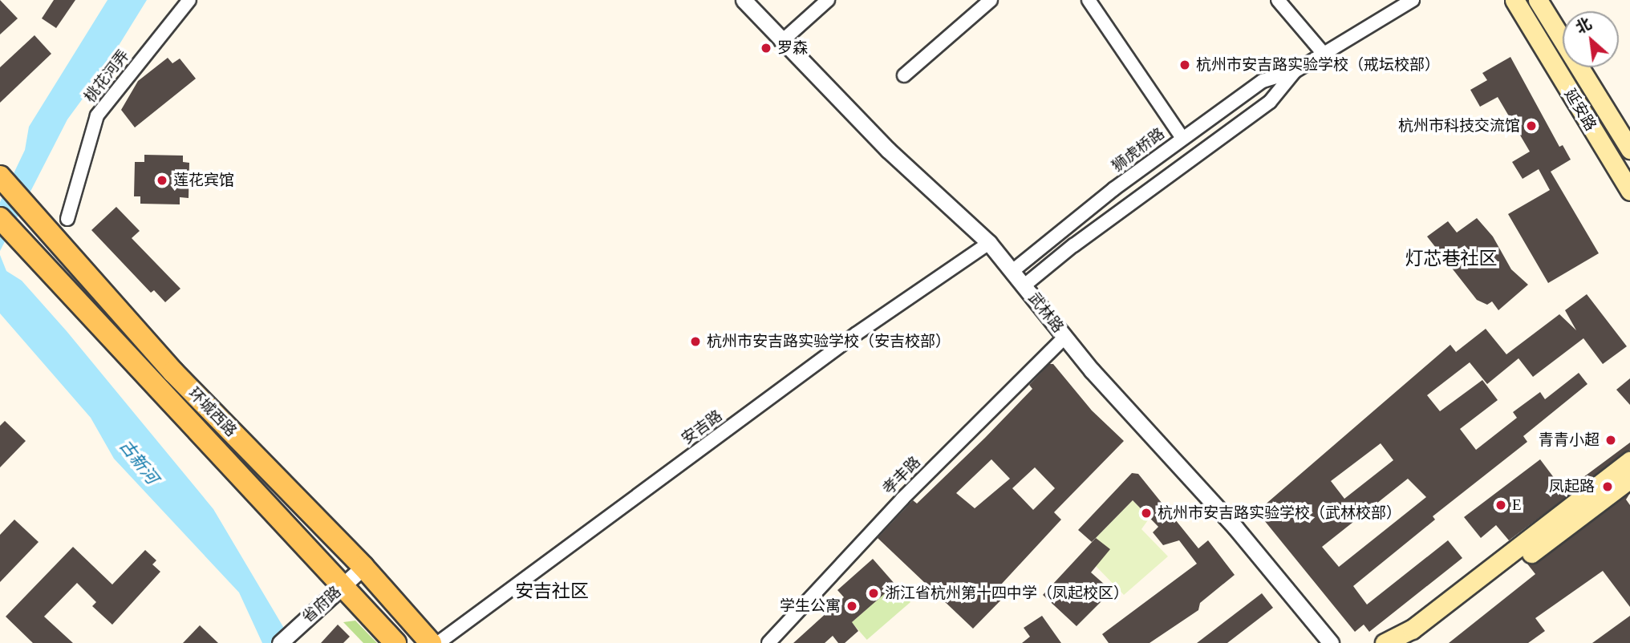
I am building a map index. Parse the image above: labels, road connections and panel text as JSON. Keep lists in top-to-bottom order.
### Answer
{
  "streets": {
    "main road": ["延安路", "环城西路"],
    "street": [
      "桃花河弄",
      "狮虎桥路",
      "武林路",
      "安吉路",
      "孝丰路",
      "省府路"
    ]
  },
  "crossings": [
    ["狮虎桥路", "武林路"],
    ["武林路", "安吉路"],
    ["武林路", "孝丰路"],
    ["环城西路", "省府路"]
  ],
  "districts": ["灯芯巷社区", "安吉社区"],
  "water": ["古新河"],
  "places": [
    "罗森",
    "杭州市安吉路实验学校（戒坛校部）",
    "杭州市科技交流馆",
    "莲花宾馆",
    "杭州市安吉路实验学校（安吉校部）",
    "青青小超",
    "凤起路",
    "E",
    "杭州市安吉路实验学校（武林校部）",
    "浙江省杭州第十四中学（凤起校区）",
    "学生公寓"
  ],
  "north": "top left"
}
